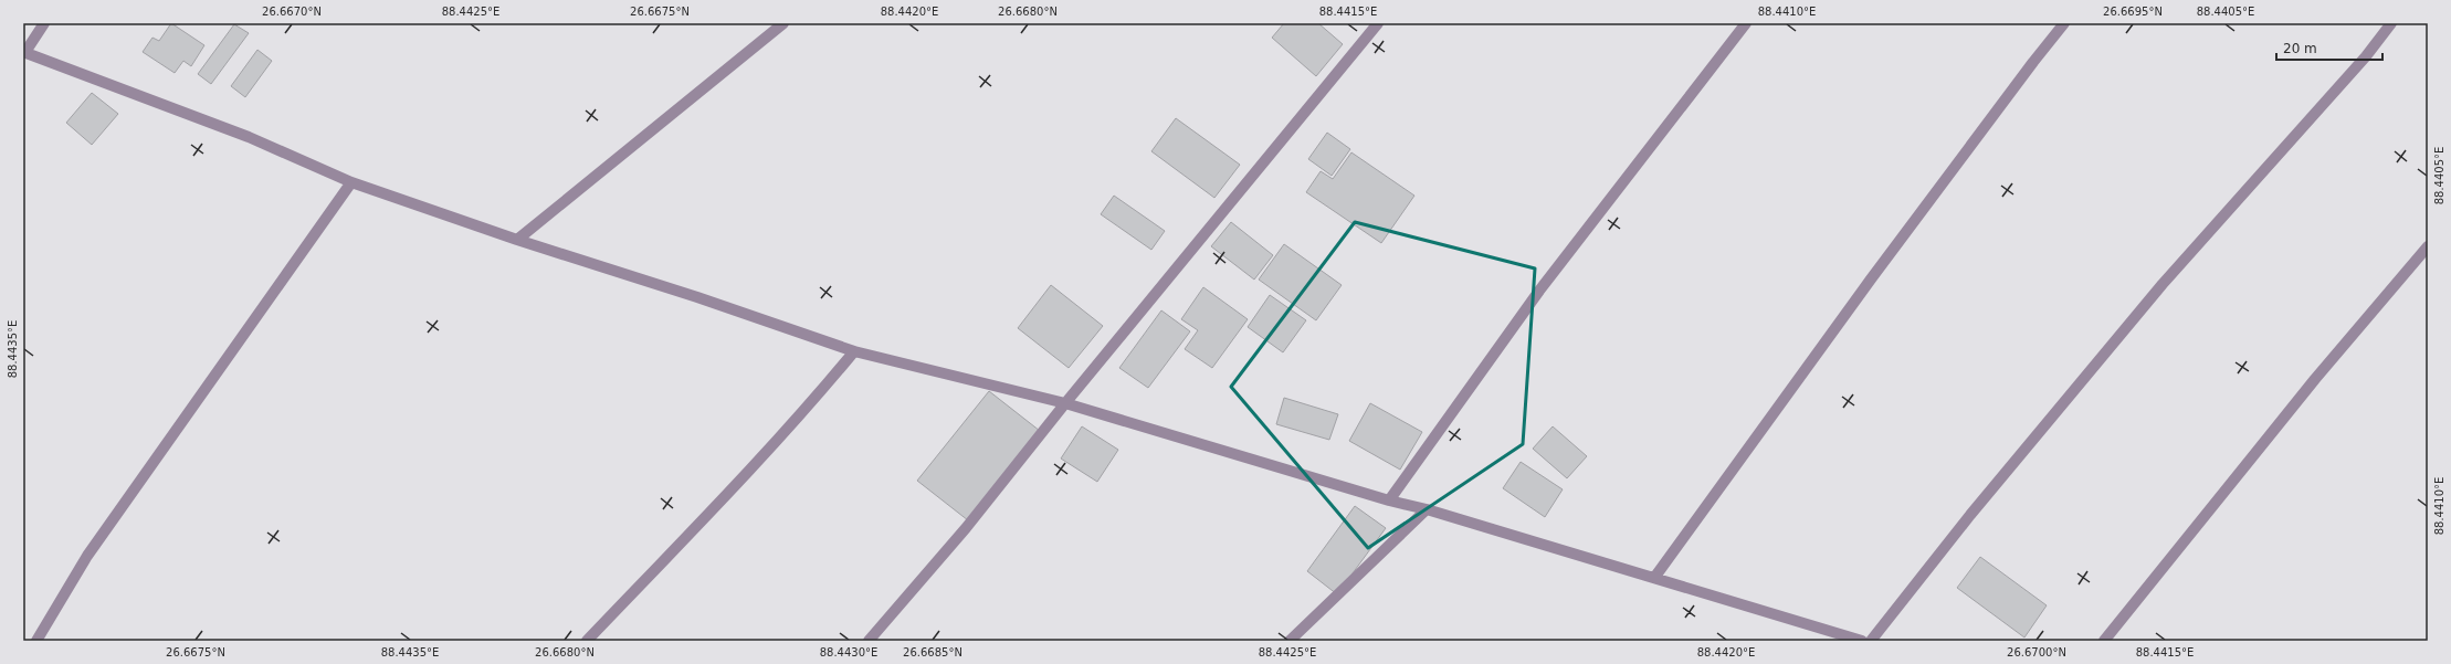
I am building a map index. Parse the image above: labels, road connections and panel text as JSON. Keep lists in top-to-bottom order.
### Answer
{
  "scale_bar": "20 m",
  "coordinates": [
    "26.6670°N",
    "88.4425°E",
    "26.6675°N",
    "88.4420°E",
    "26.6680°N",
    "88.4415°E",
    "88.4410°E",
    "26.6695°N",
    "88.4405°E",
    "88.4435°E",
    "88.4430°E",
    "26.6685°N",
    "26.6700°N"
  ]
}
